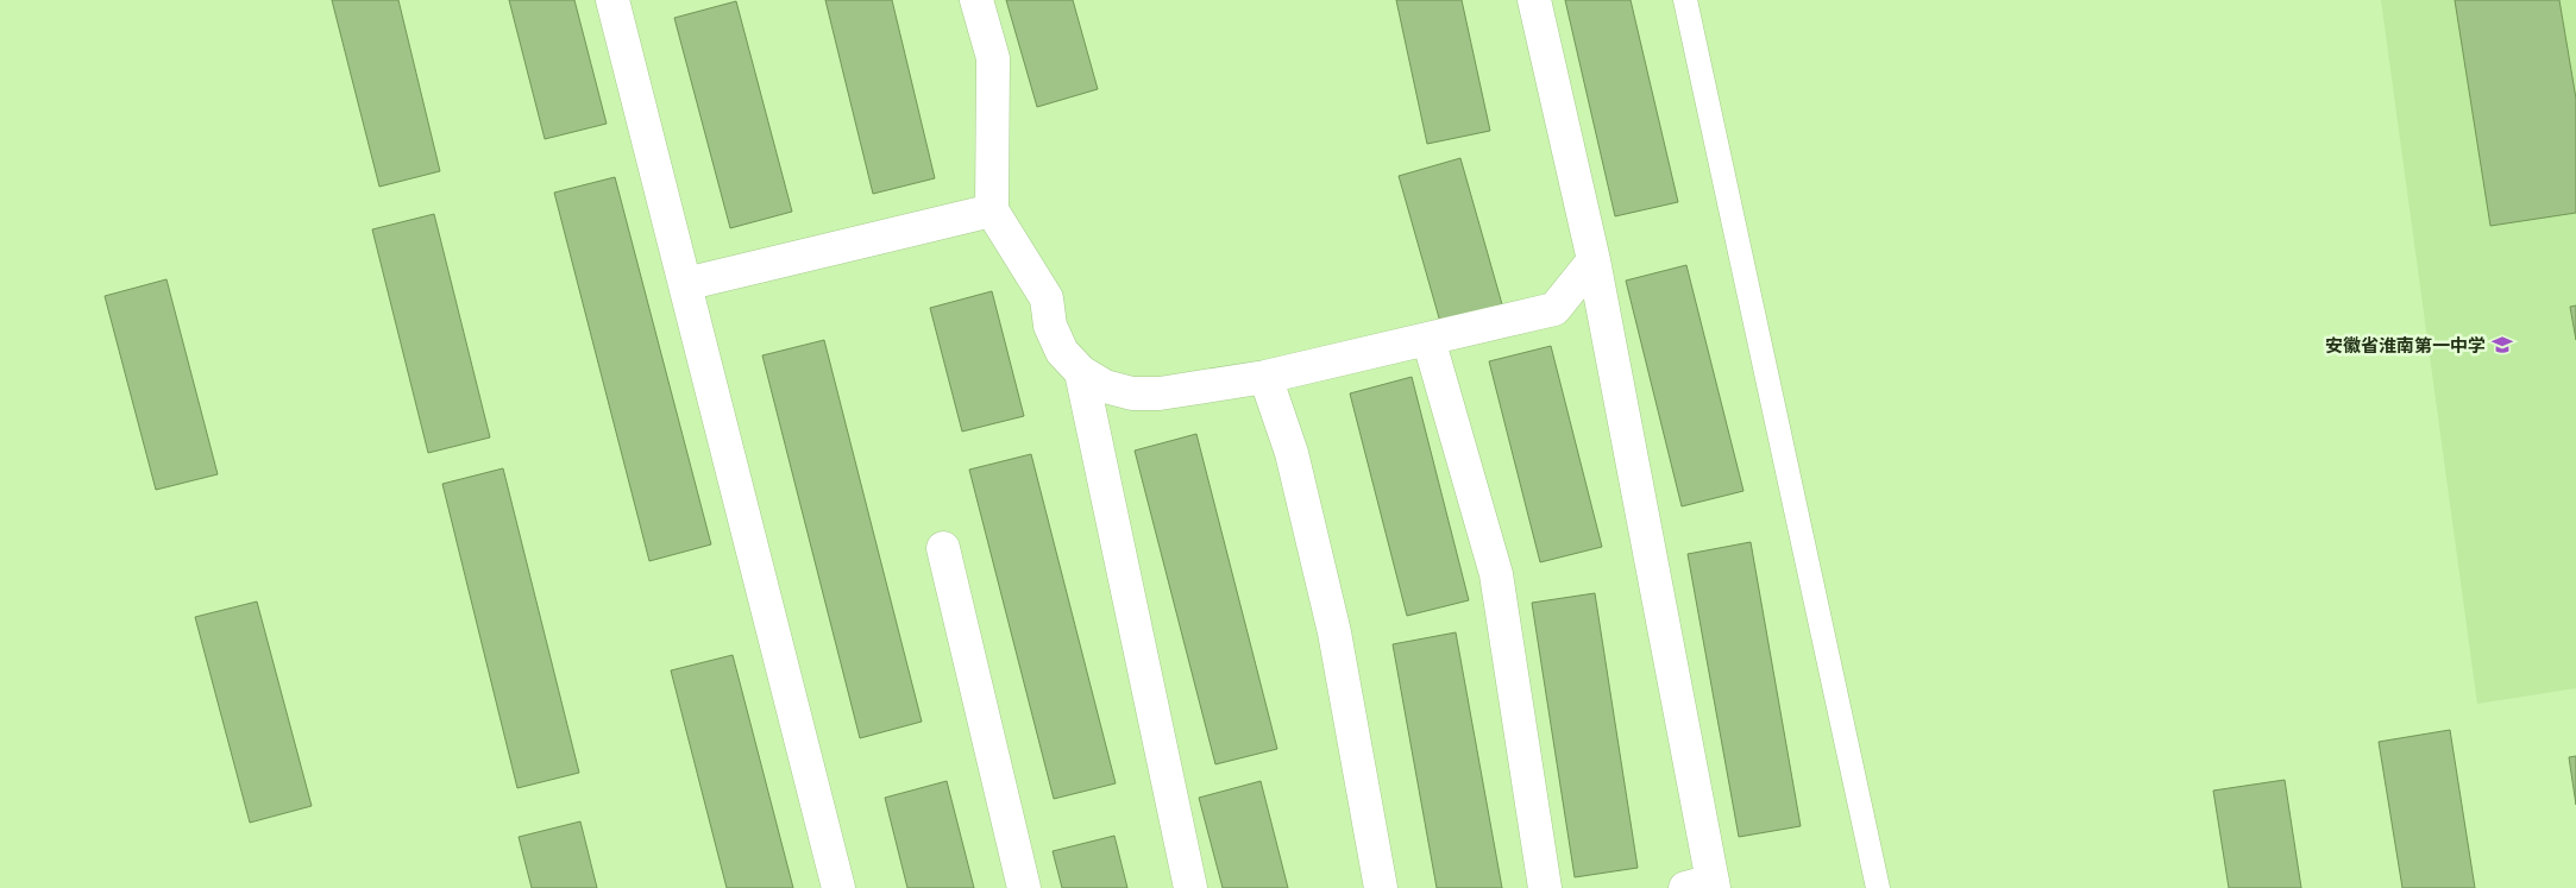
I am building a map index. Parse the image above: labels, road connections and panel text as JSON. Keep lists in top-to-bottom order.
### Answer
{
  "places": {
    "school or university": ["安徽省淮南第一中学"]
  }
}
